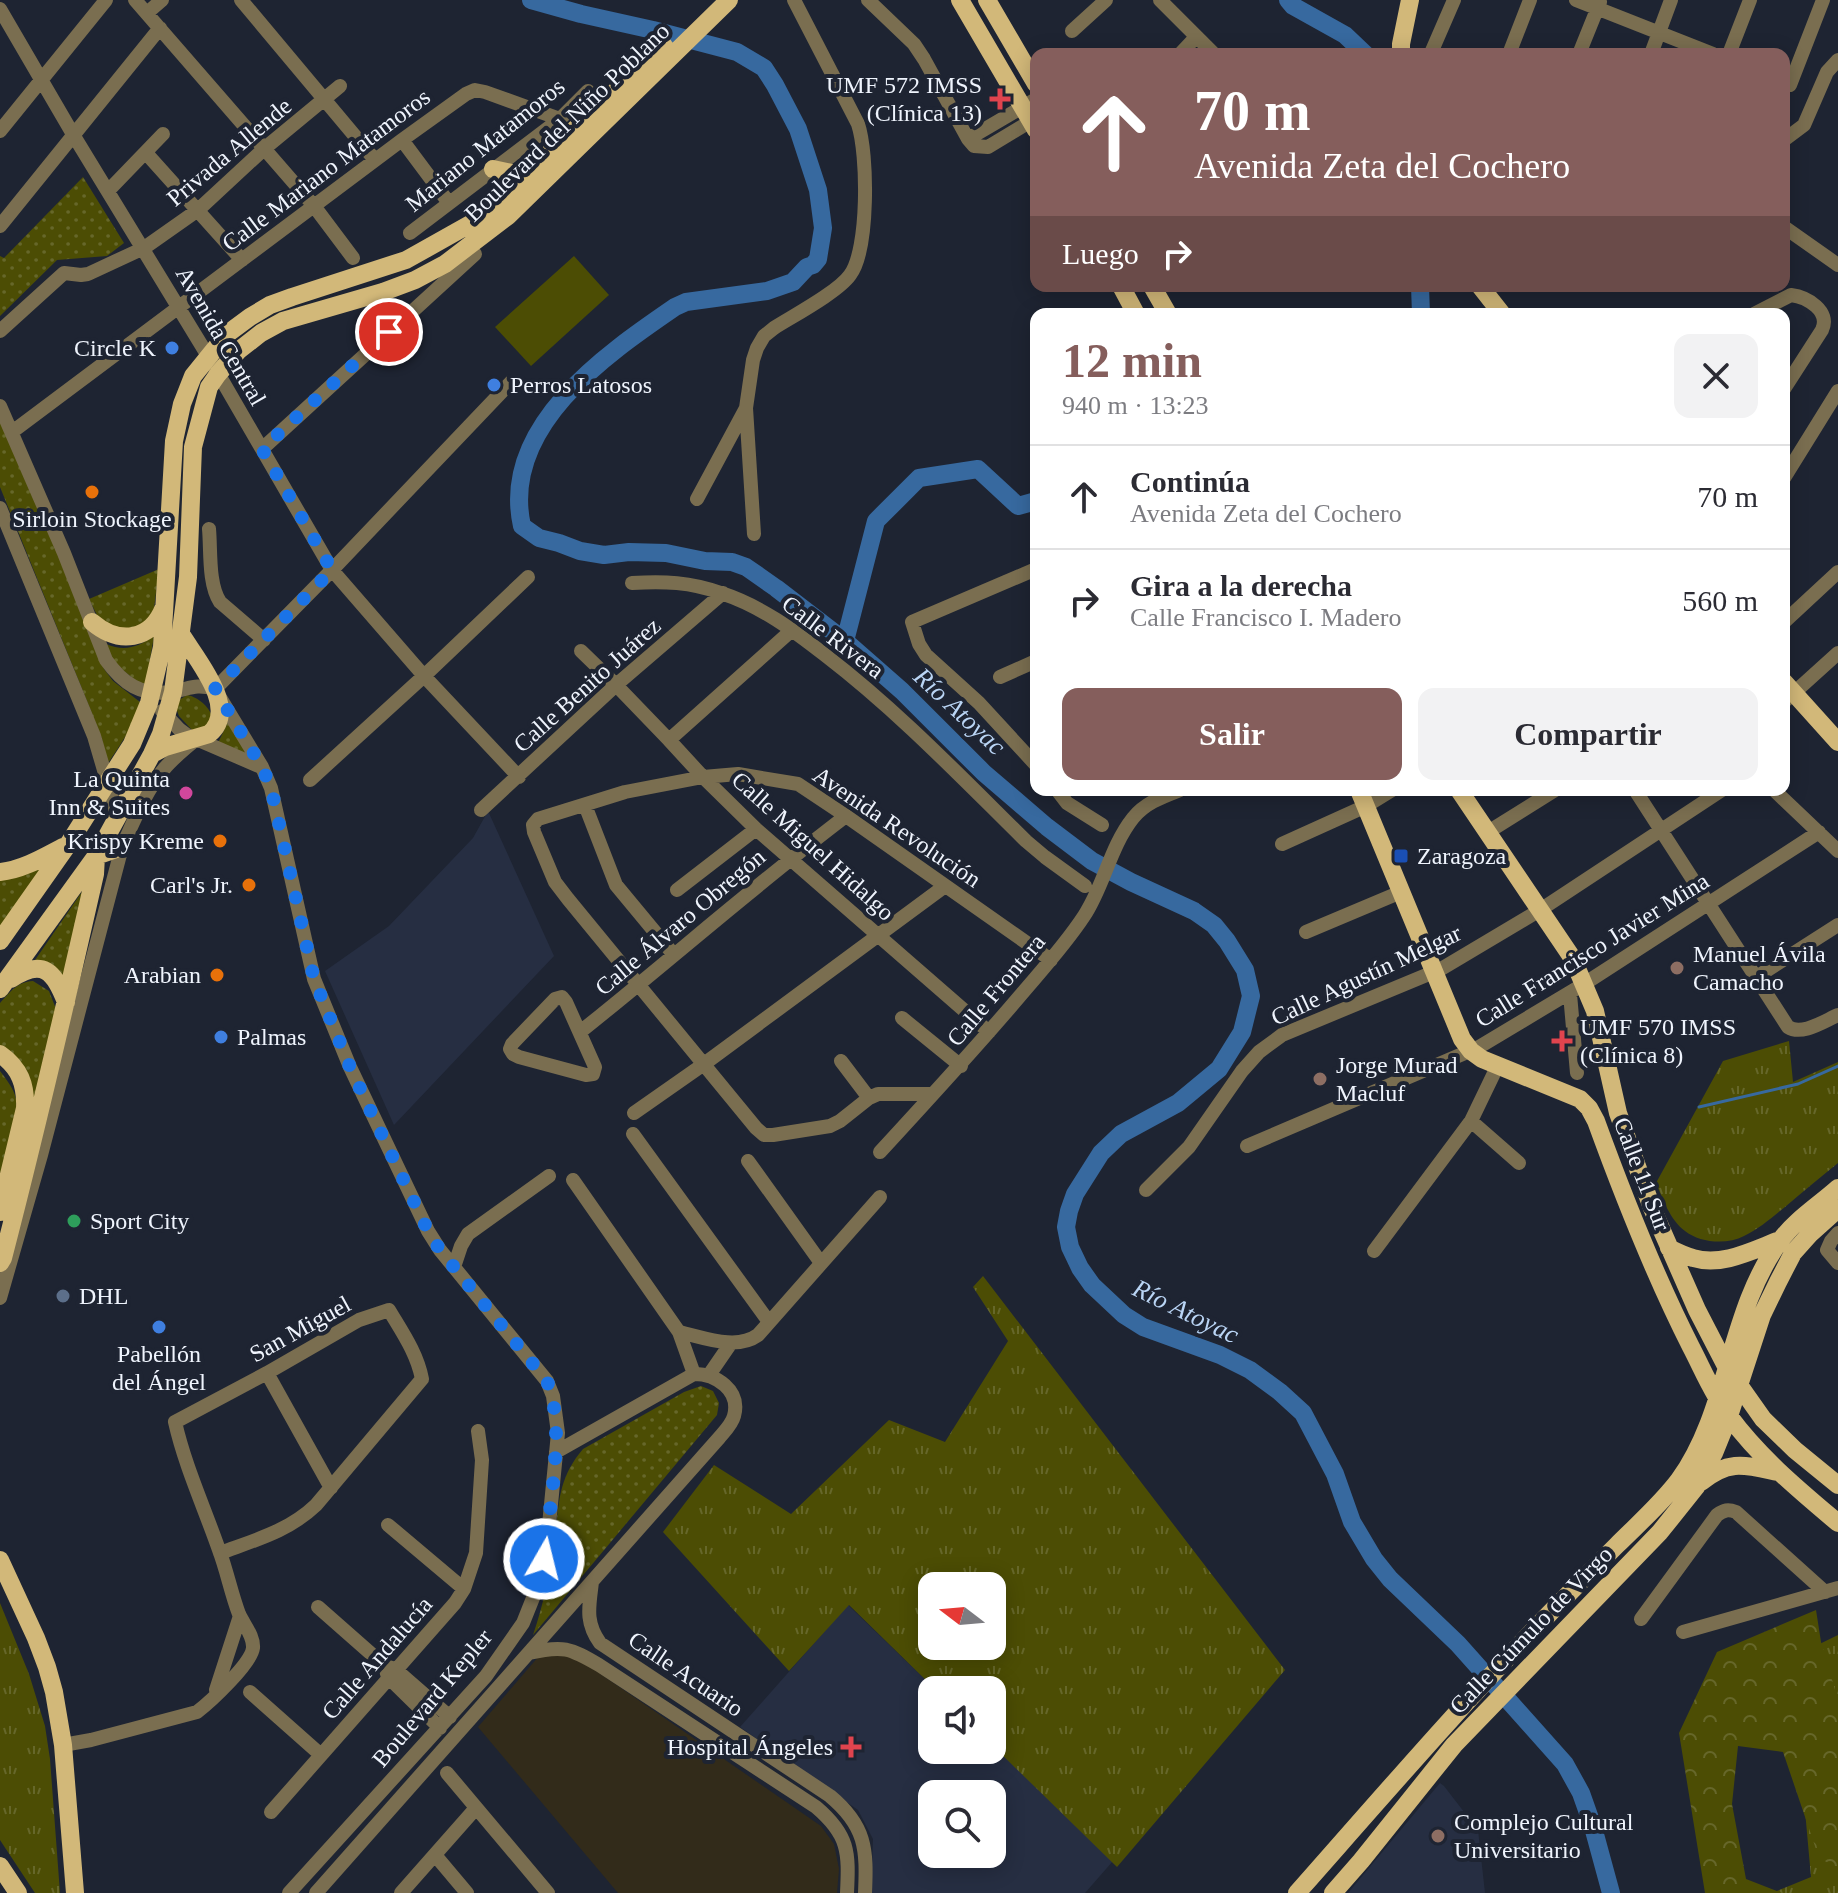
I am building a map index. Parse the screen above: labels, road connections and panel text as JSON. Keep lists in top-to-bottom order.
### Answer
{
  "streets": {
    "main road": ["Boulevard del Niño Poblano", "Calle 11 Sur", "Calle Cúmulo de Virgo"],
    "street": [
      "Mariano Matamoros",
      "Privada Allende",
      "Calle Mariano Matamoros",
      "Avenida Central",
      "Calle Rivera",
      "Calle Benito Juárez",
      "Avenida Revolución",
      "Calle Miguel Hidalgo",
      "Calle Álvaro Obregón",
      "Calle Francisco Javier Mina",
      "Calle Agustín Melgar",
      "Calle Frontera",
      "San Miguel",
      "Calle Andalucía",
      "Calle Acuario",
      "Boulevard Kepler"
    ]
  },
  "crossings": [
    ["Boulevard del Niño Poblano", "Avenida Central"],
    ["Boulevard del Niño Poblano", "Boulevard Kepler"],
    ["Mariano Matamoros", "Calle Mariano Matamoros"],
    ["Privada Allende", "Avenida Central"],
    ["Calle Mariano Matamoros", "Avenida Central"],
    ["Avenida Central", "Calle Benito Juárez"],
    ["Calle Rivera", "Calle Benito Juárez"],
    ["Calle Rivera", "Calle Frontera"],
    ["Calle Benito Juárez", "Calle Miguel Hidalgo"],
    ["Avenida Revolución", "Calle Miguel Hidalgo"],
    ["Avenida Revolución", "Calle Álvaro Obregón"],
    ["Avenida Revolución", "Calle Frontera"],
    ["Calle Miguel Hidalgo", "Calle Álvaro Obregón"],
    ["Calle Miguel Hidalgo", "Calle Frontera"],
    ["Calle Francisco Javier Mina", "Calle 11 Sur"],
    ["Calle Agustín Melgar", "Calle 11 Sur"],
    ["Calle 11 Sur", "Calle Cúmulo de Virgo"],
    ["Calle Acuario", "Boulevard Kepler"]
  ],
  "water": ["Río Atoyac"],
  "places": {
    "health": ["UMF 572 IMSS (Clínica 13)", "UMF 570 IMSS (Clínica 8)", "Hospital Ángeles"],
    "other": [
      "Circle K",
      "Perros Latosos",
      "Sirloin Stockage",
      "La Quinta Inn & Suites",
      "Krispy Kreme",
      "Carl's Jr.",
      "Manuel Ávila Camacho",
      "Arabian",
      "Palmas",
      "Jorge Murad Macluf",
      "Sport City",
      "DHL",
      "Pabellón del Ángel",
      "Complejo Cultural Universitario"
    ],
    "transit": ["Zaragoza"]
  },
  "north": "left",
  "page": {
    "turn": ["70 m", "Avenida Zeta del Cochero"],
    "then": "Luego",
    "heading": ["12 min", "940 m · 13:23"],
    "list": [
      {
        "name": "Continúa",
        "note": "Avenida Zeta del Cochero",
        "value": "70 m"
      },
      {
        "name": "Gira a la derecha",
        "note": "Calle Francisco I. Madero",
        "value": "560 m"
      }
    ],
    "buttons": ["Salir", "Compartir"]
  }
}
